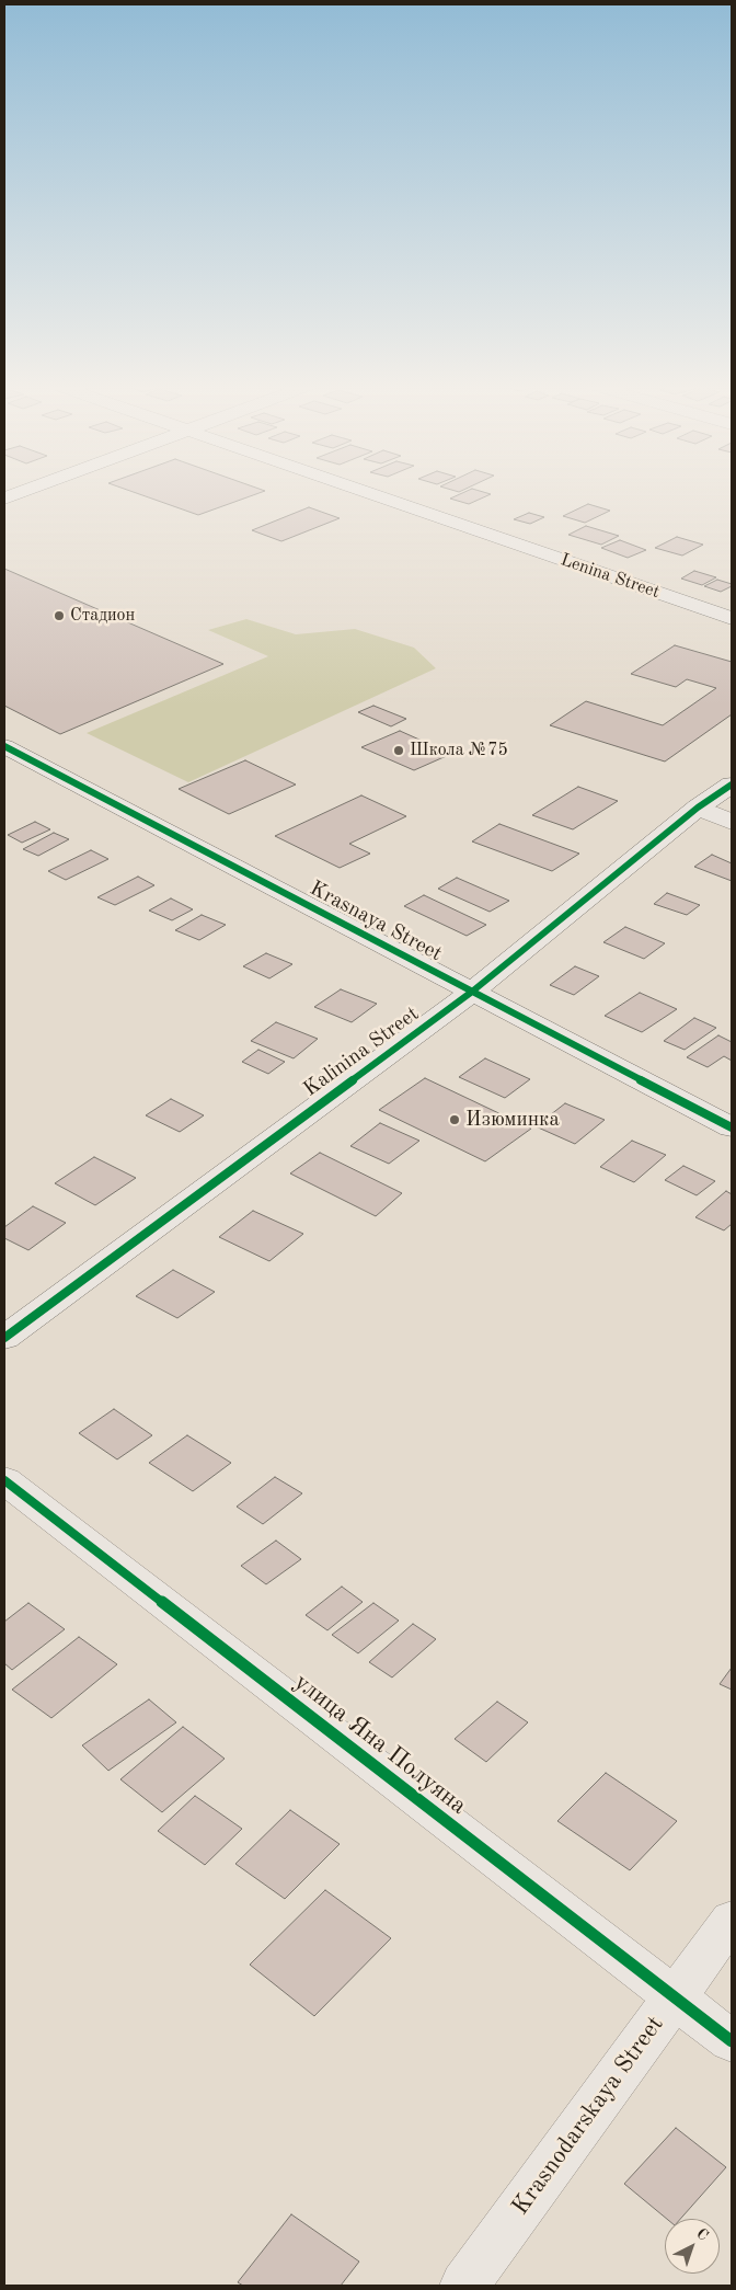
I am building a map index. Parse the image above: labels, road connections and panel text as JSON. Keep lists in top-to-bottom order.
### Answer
{
  "streets": {
    "street": [
      "Lenina Street",
      "Krasnaya Street",
      "Kalinina Street",
      "улица Яна Полуяна",
      "Krasnodarskaya Street"
    ]
  },
  "crossings": [
    ["Krasnaya Street", "Kalinina Street"],
    ["улица Яна Полуяна", "Krasnodarskaya Street"]
  ],
  "places": ["Стадион", "Школа №75", "Изюминка"],
  "north": "top right"
}
